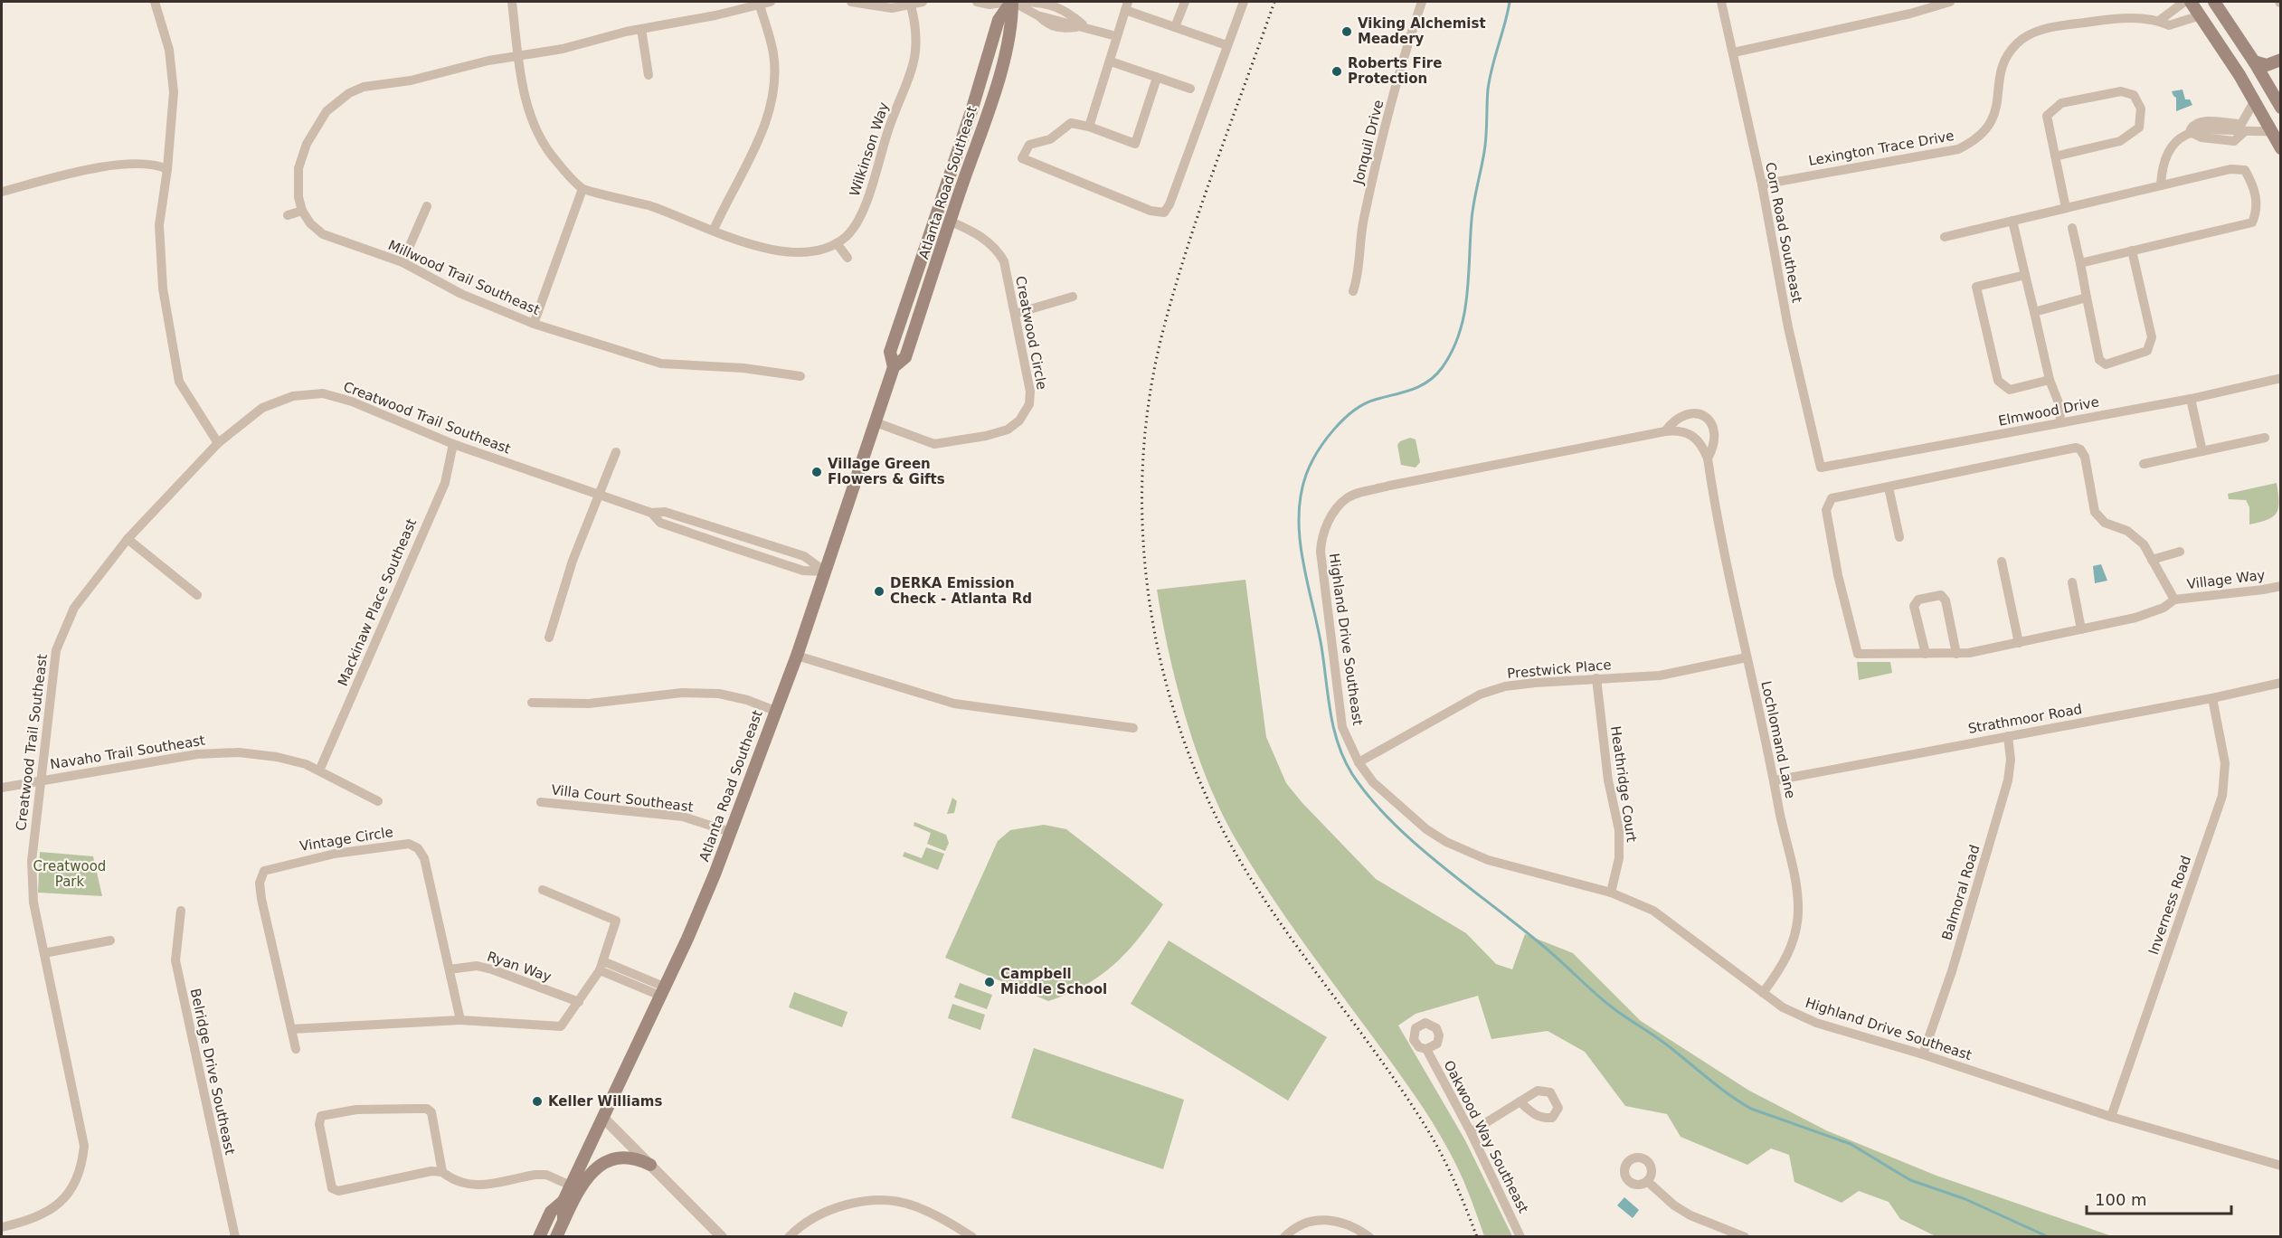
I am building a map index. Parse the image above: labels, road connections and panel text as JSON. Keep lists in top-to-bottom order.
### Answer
{
  "streets": {
    "main road": ["Atlanta Road Southeast"],
    "street": [
      "Jonquil Drive",
      "Lexington Trace Drive",
      "Wilkinson Way",
      "Corn Road Southeast",
      "Millwood Trail Southeast",
      "Creatwood Circle",
      "Elmwood Drive",
      "Creatwood Trail Southeast",
      "Village Way",
      "Mackinaw Place Southeast",
      "Highland Drive Southeast",
      "Prestwick Place",
      "Strathmoor Road",
      "Lochlomand Lane",
      "Navaho Trail Southeast",
      "Heathridge Court",
      "Villa Court Southeast",
      "Vintage Circle",
      "Balmoral Road",
      "Inverness Road",
      "Ryan Way",
      "Belridge Drive Southeast",
      "Oakwood Way Southeast"
    ]
  },
  "crossings": [
    ["Lexington Trace Drive", "Corn Road Southeast"],
    ["Atlanta Road Southeast", "Creatwood Circle"],
    ["Atlanta Road Southeast", "Creatwood Trail Southeast"],
    ["Atlanta Road Southeast", "Villa Court Southeast"],
    ["Corn Road Southeast", "Elmwood Drive"],
    ["Creatwood Trail Southeast", "Mackinaw Place Southeast"],
    ["Creatwood Trail Southeast", "Navaho Trail Southeast"],
    ["Mackinaw Place Southeast", "Navaho Trail Southeast"],
    ["Highland Drive Southeast", "Prestwick Place"],
    ["Highland Drive Southeast", "Lochlomand Lane"],
    ["Highland Drive Southeast", "Heathridge Court"],
    ["Highland Drive Southeast", "Balmoral Road"],
    ["Highland Drive Southeast", "Inverness Road"],
    ["Prestwick Place", "Lochlomand Lane"],
    ["Prestwick Place", "Heathridge Court"],
    ["Strathmoor Road", "Lochlomand Lane"],
    ["Strathmoor Road", "Balmoral Road"],
    ["Strathmoor Road", "Inverness Road"],
    ["Vintage Circle", "Ryan Way"]
  ],
  "parks": ["Creatwood Park"],
  "places": [
    "Viking Alchemist Meadery",
    "Roberts Fire Protection",
    "Village Green Flowers & Gifts",
    "DERKA Emission Check - Atlanta Rd",
    "Campbell Middle School",
    "Keller Williams"
  ],
  "scale_bar": "100 m"
}
